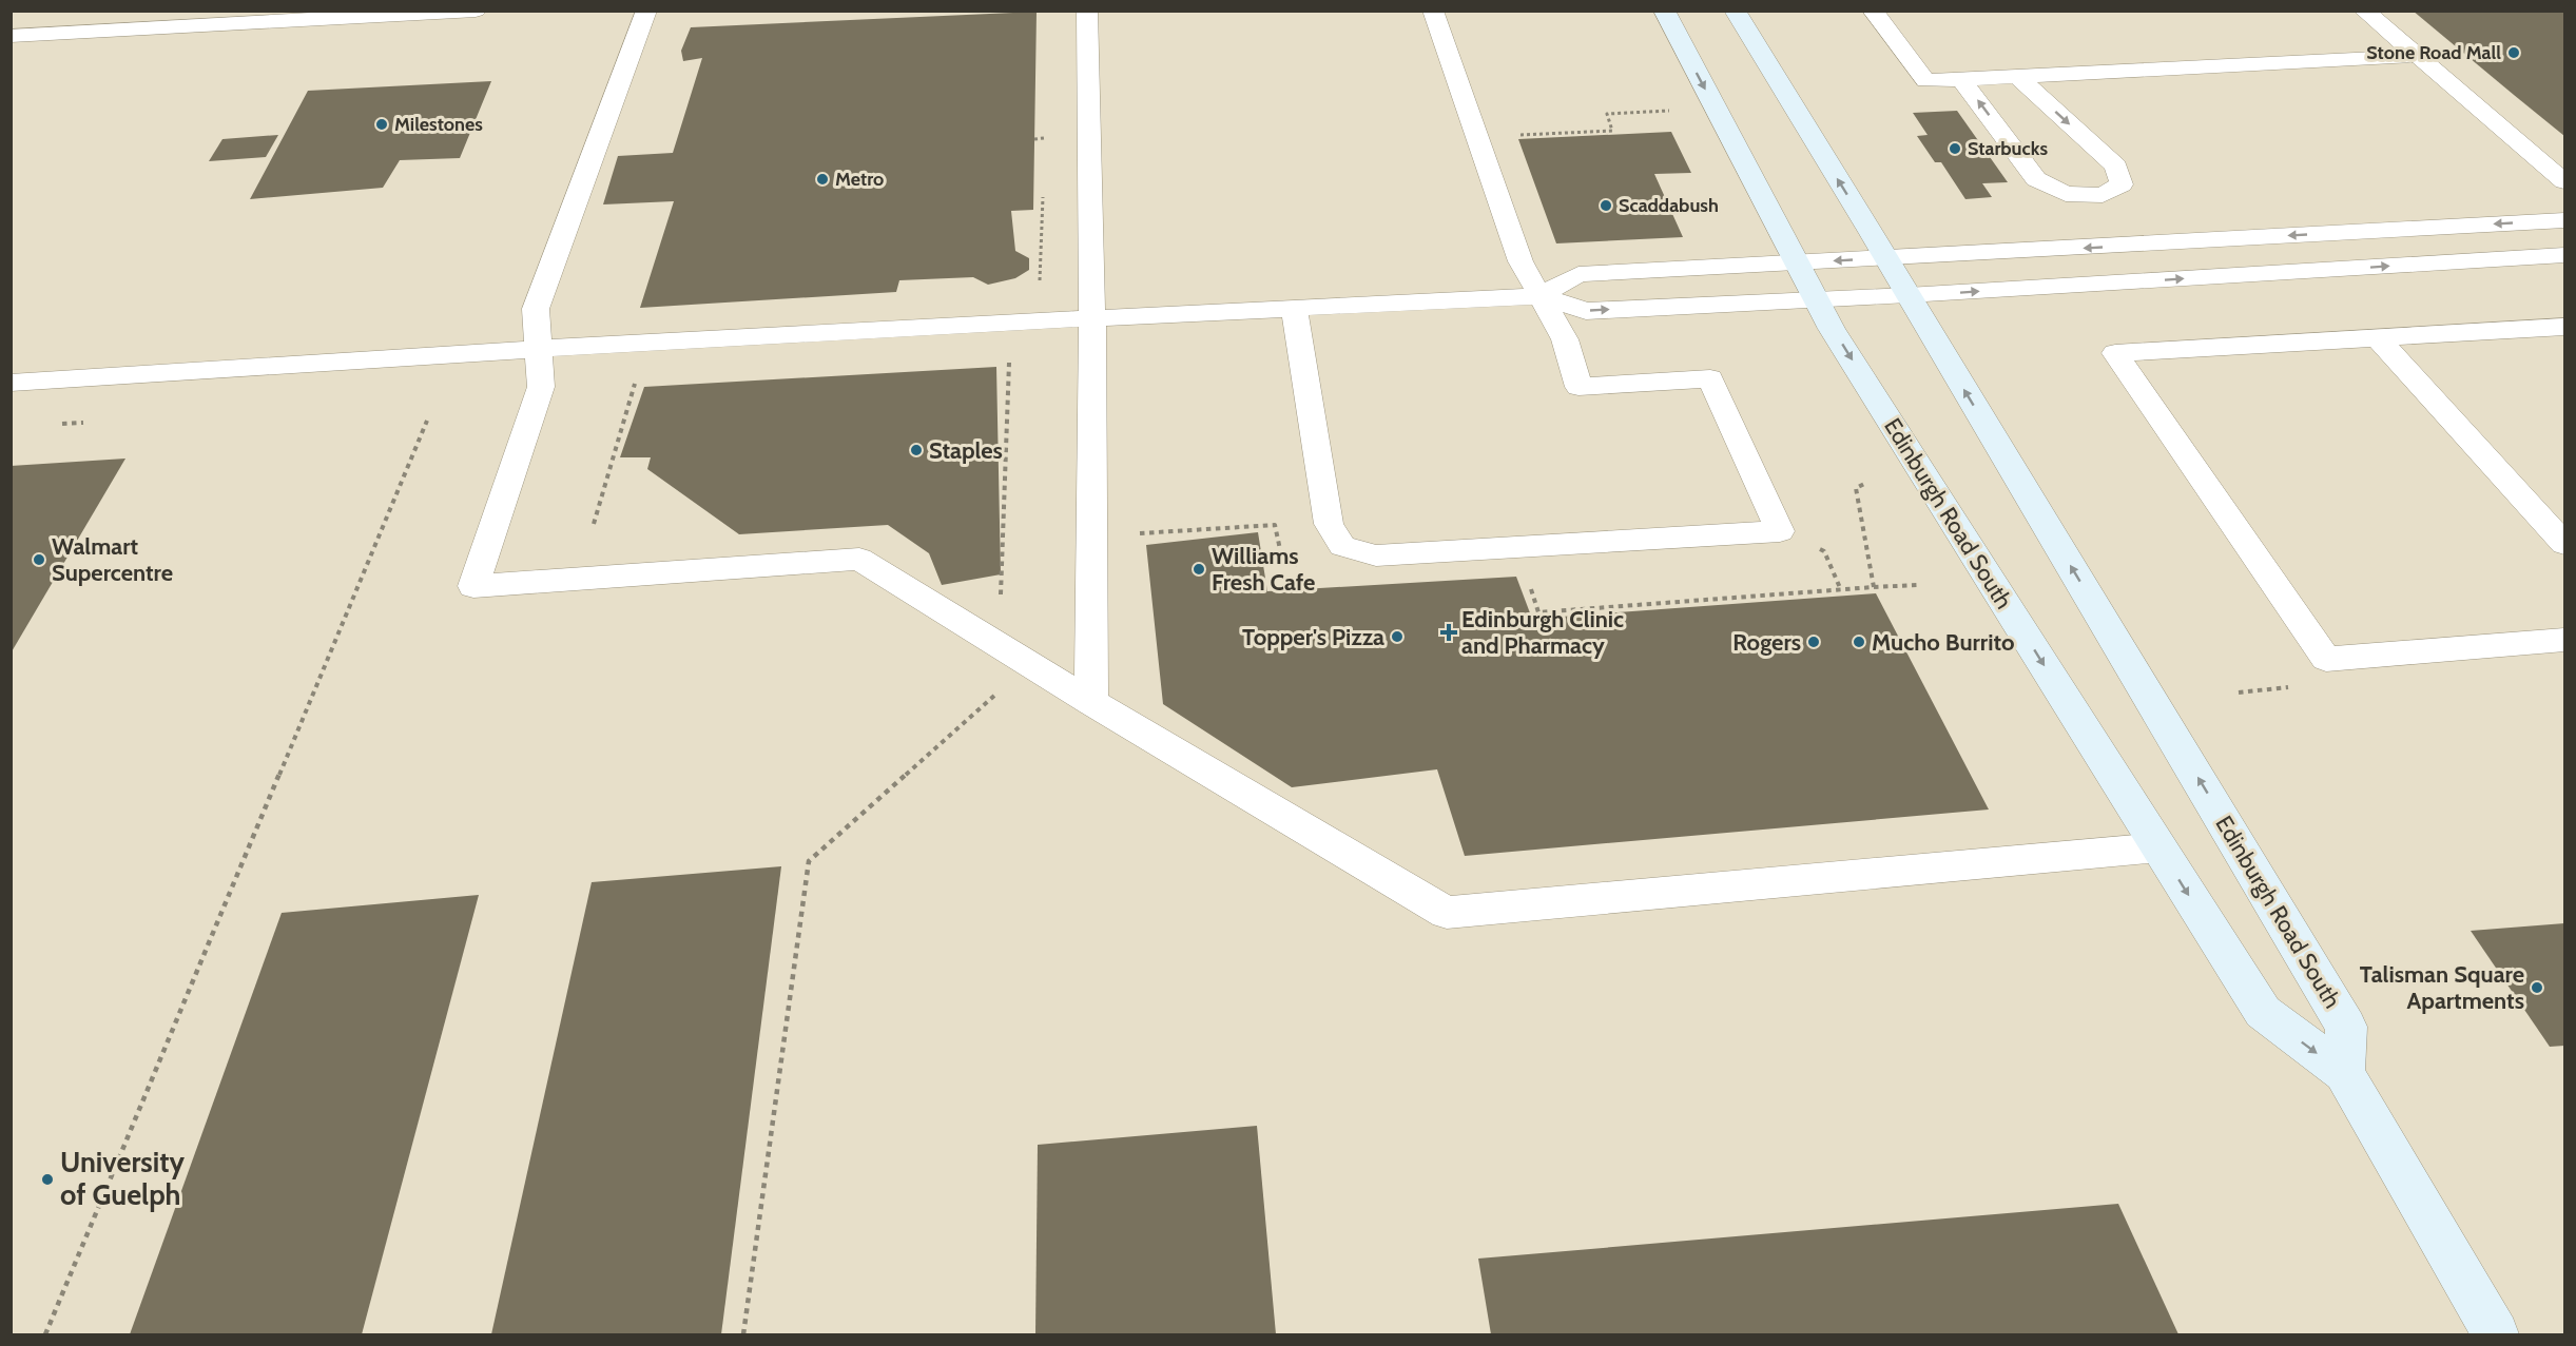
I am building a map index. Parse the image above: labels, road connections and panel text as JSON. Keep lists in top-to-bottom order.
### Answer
{
  "streets": {
    "main road": ["Edinburgh Road South"]
  },
  "places": {
    "other": [
      "Stone Road Mall",
      "Milestones",
      "Starbucks",
      "Metro",
      "Scaddabush",
      "Staples",
      "Walmart Supercentre",
      "Williams Fresh Cafe",
      "Topper's Pizza",
      "Rogers",
      "Mucho Burrito",
      "Talisman Square Apartments",
      "University of Guelph"
    ],
    "health": ["Edinburgh Clinic and Pharmacy"]
  }
}
